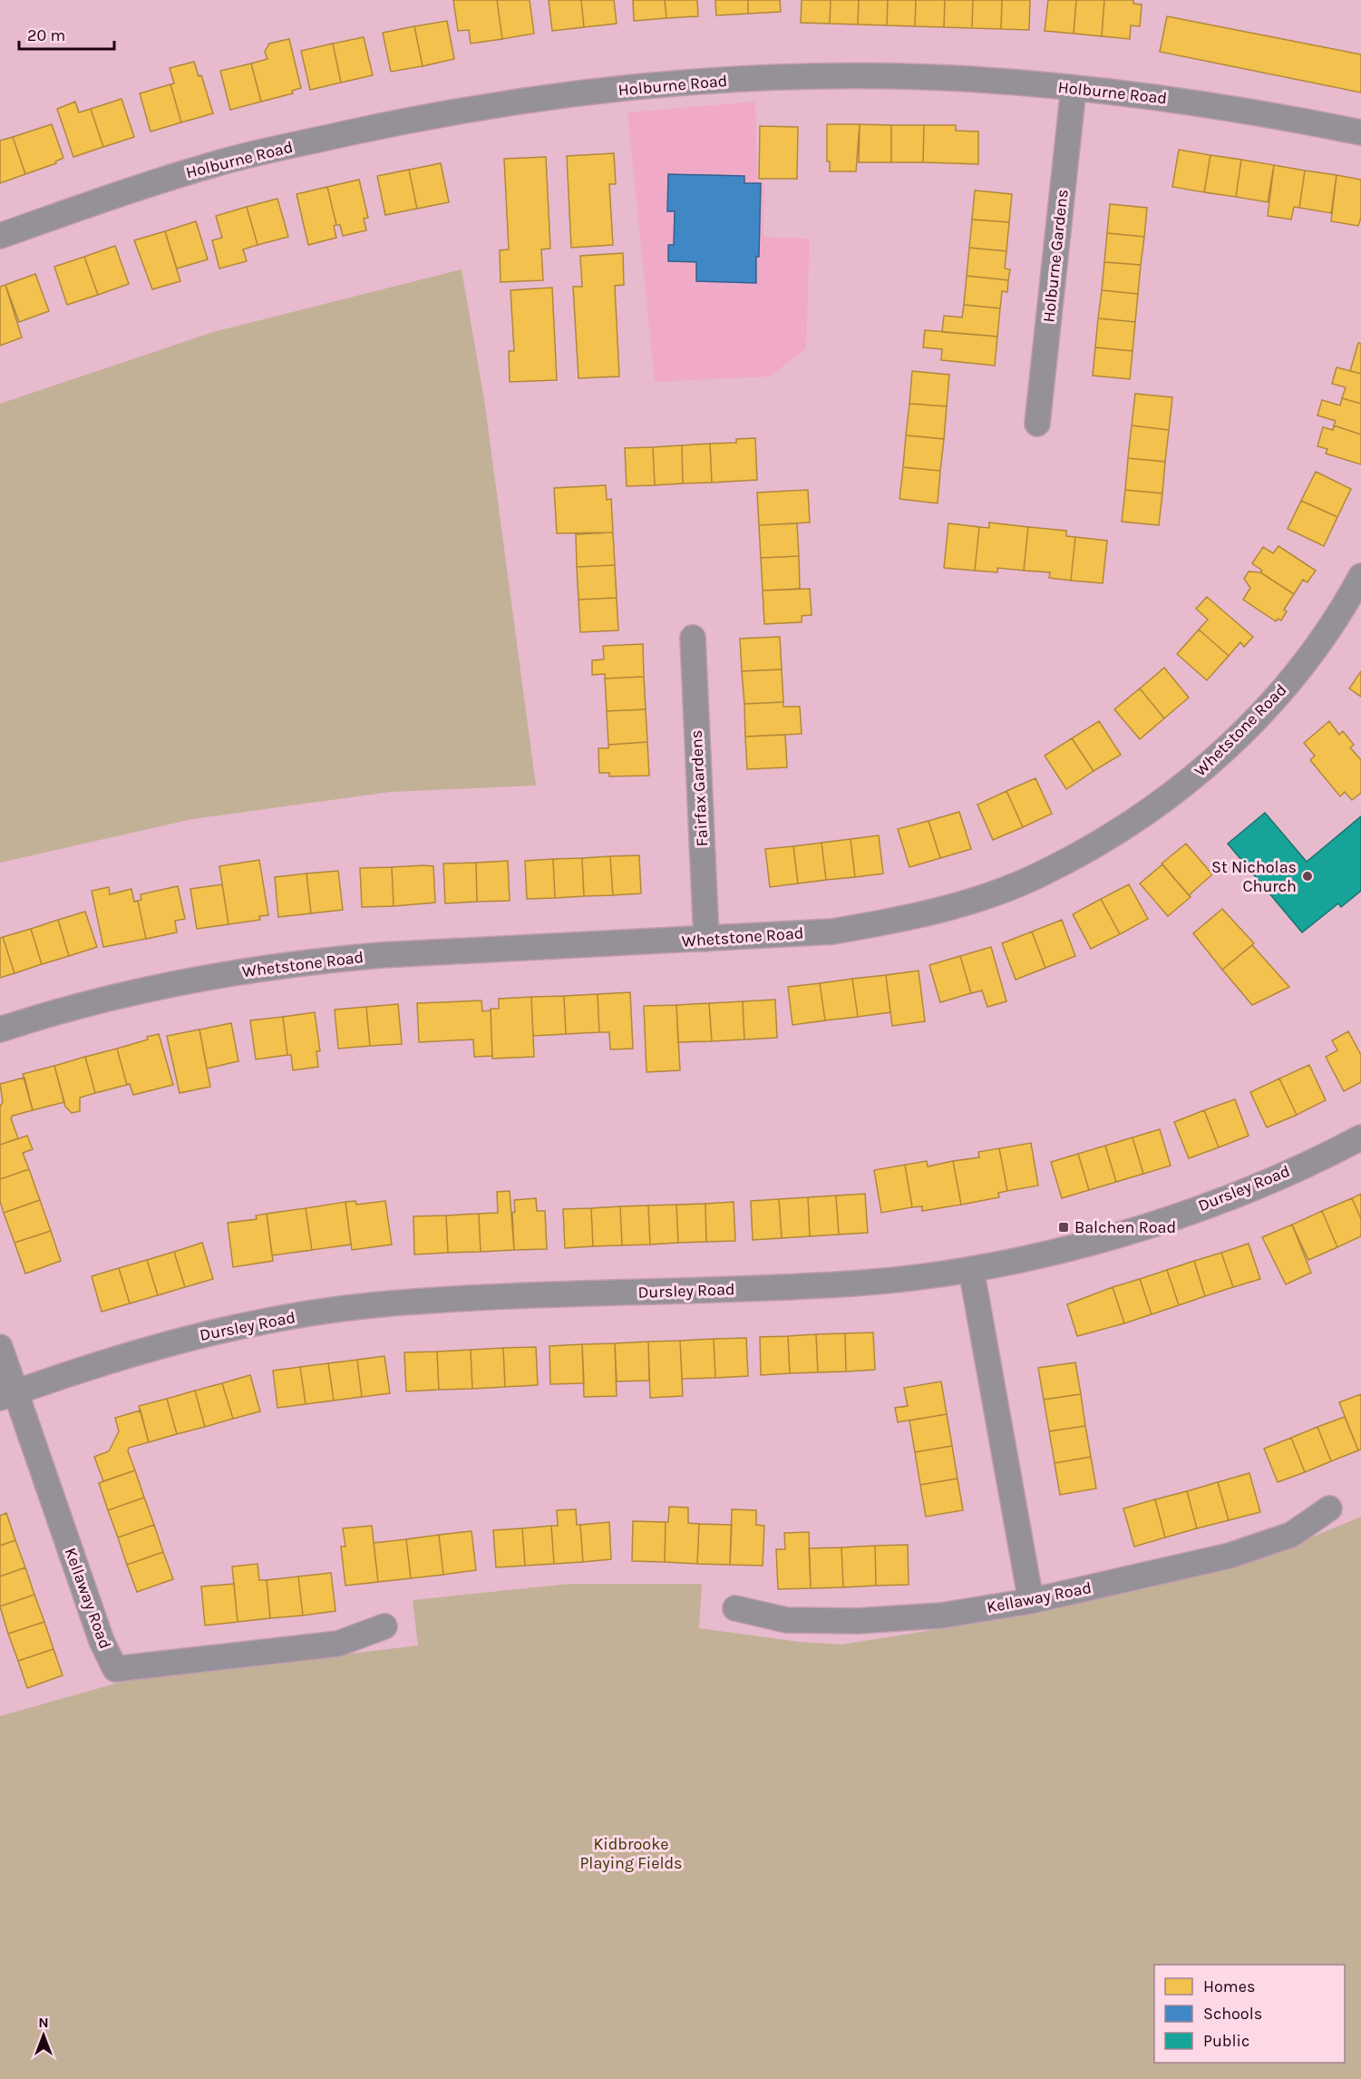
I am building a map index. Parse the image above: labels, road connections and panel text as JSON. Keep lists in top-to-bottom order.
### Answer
{
  "streets": {
    "street": [
      "Holburne Road",
      "Holburne Gardens",
      "Whetstone Road",
      "Fairfax Gardens",
      "Dursley Road",
      "Kellaway Road"
    ]
  },
  "crossings": [
    ["Holburne Road", "Holburne Gardens"],
    ["Whetstone Road", "Fairfax Gardens"],
    ["Dursley Road", "Kellaway Road"]
  ],
  "parks": ["Kidbrooke Playing Fields"],
  "places": {
    "other": ["St Nicholas Church"],
    "transit": ["Balchen Road"]
  },
  "legend": ["Homes", "Schools", "Public"],
  "scale_bar": "20 m",
  "north": "top"
}
